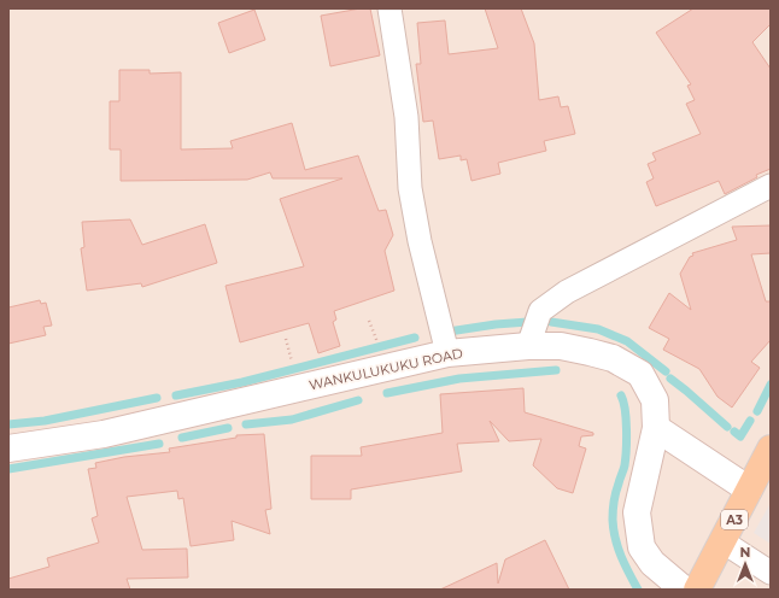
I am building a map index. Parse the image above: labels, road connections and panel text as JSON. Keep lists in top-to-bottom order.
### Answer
{
  "streets": {
    "main road": ["WANKULUKUKU ROAD", "A3"]
  },
  "north": "top"
}
